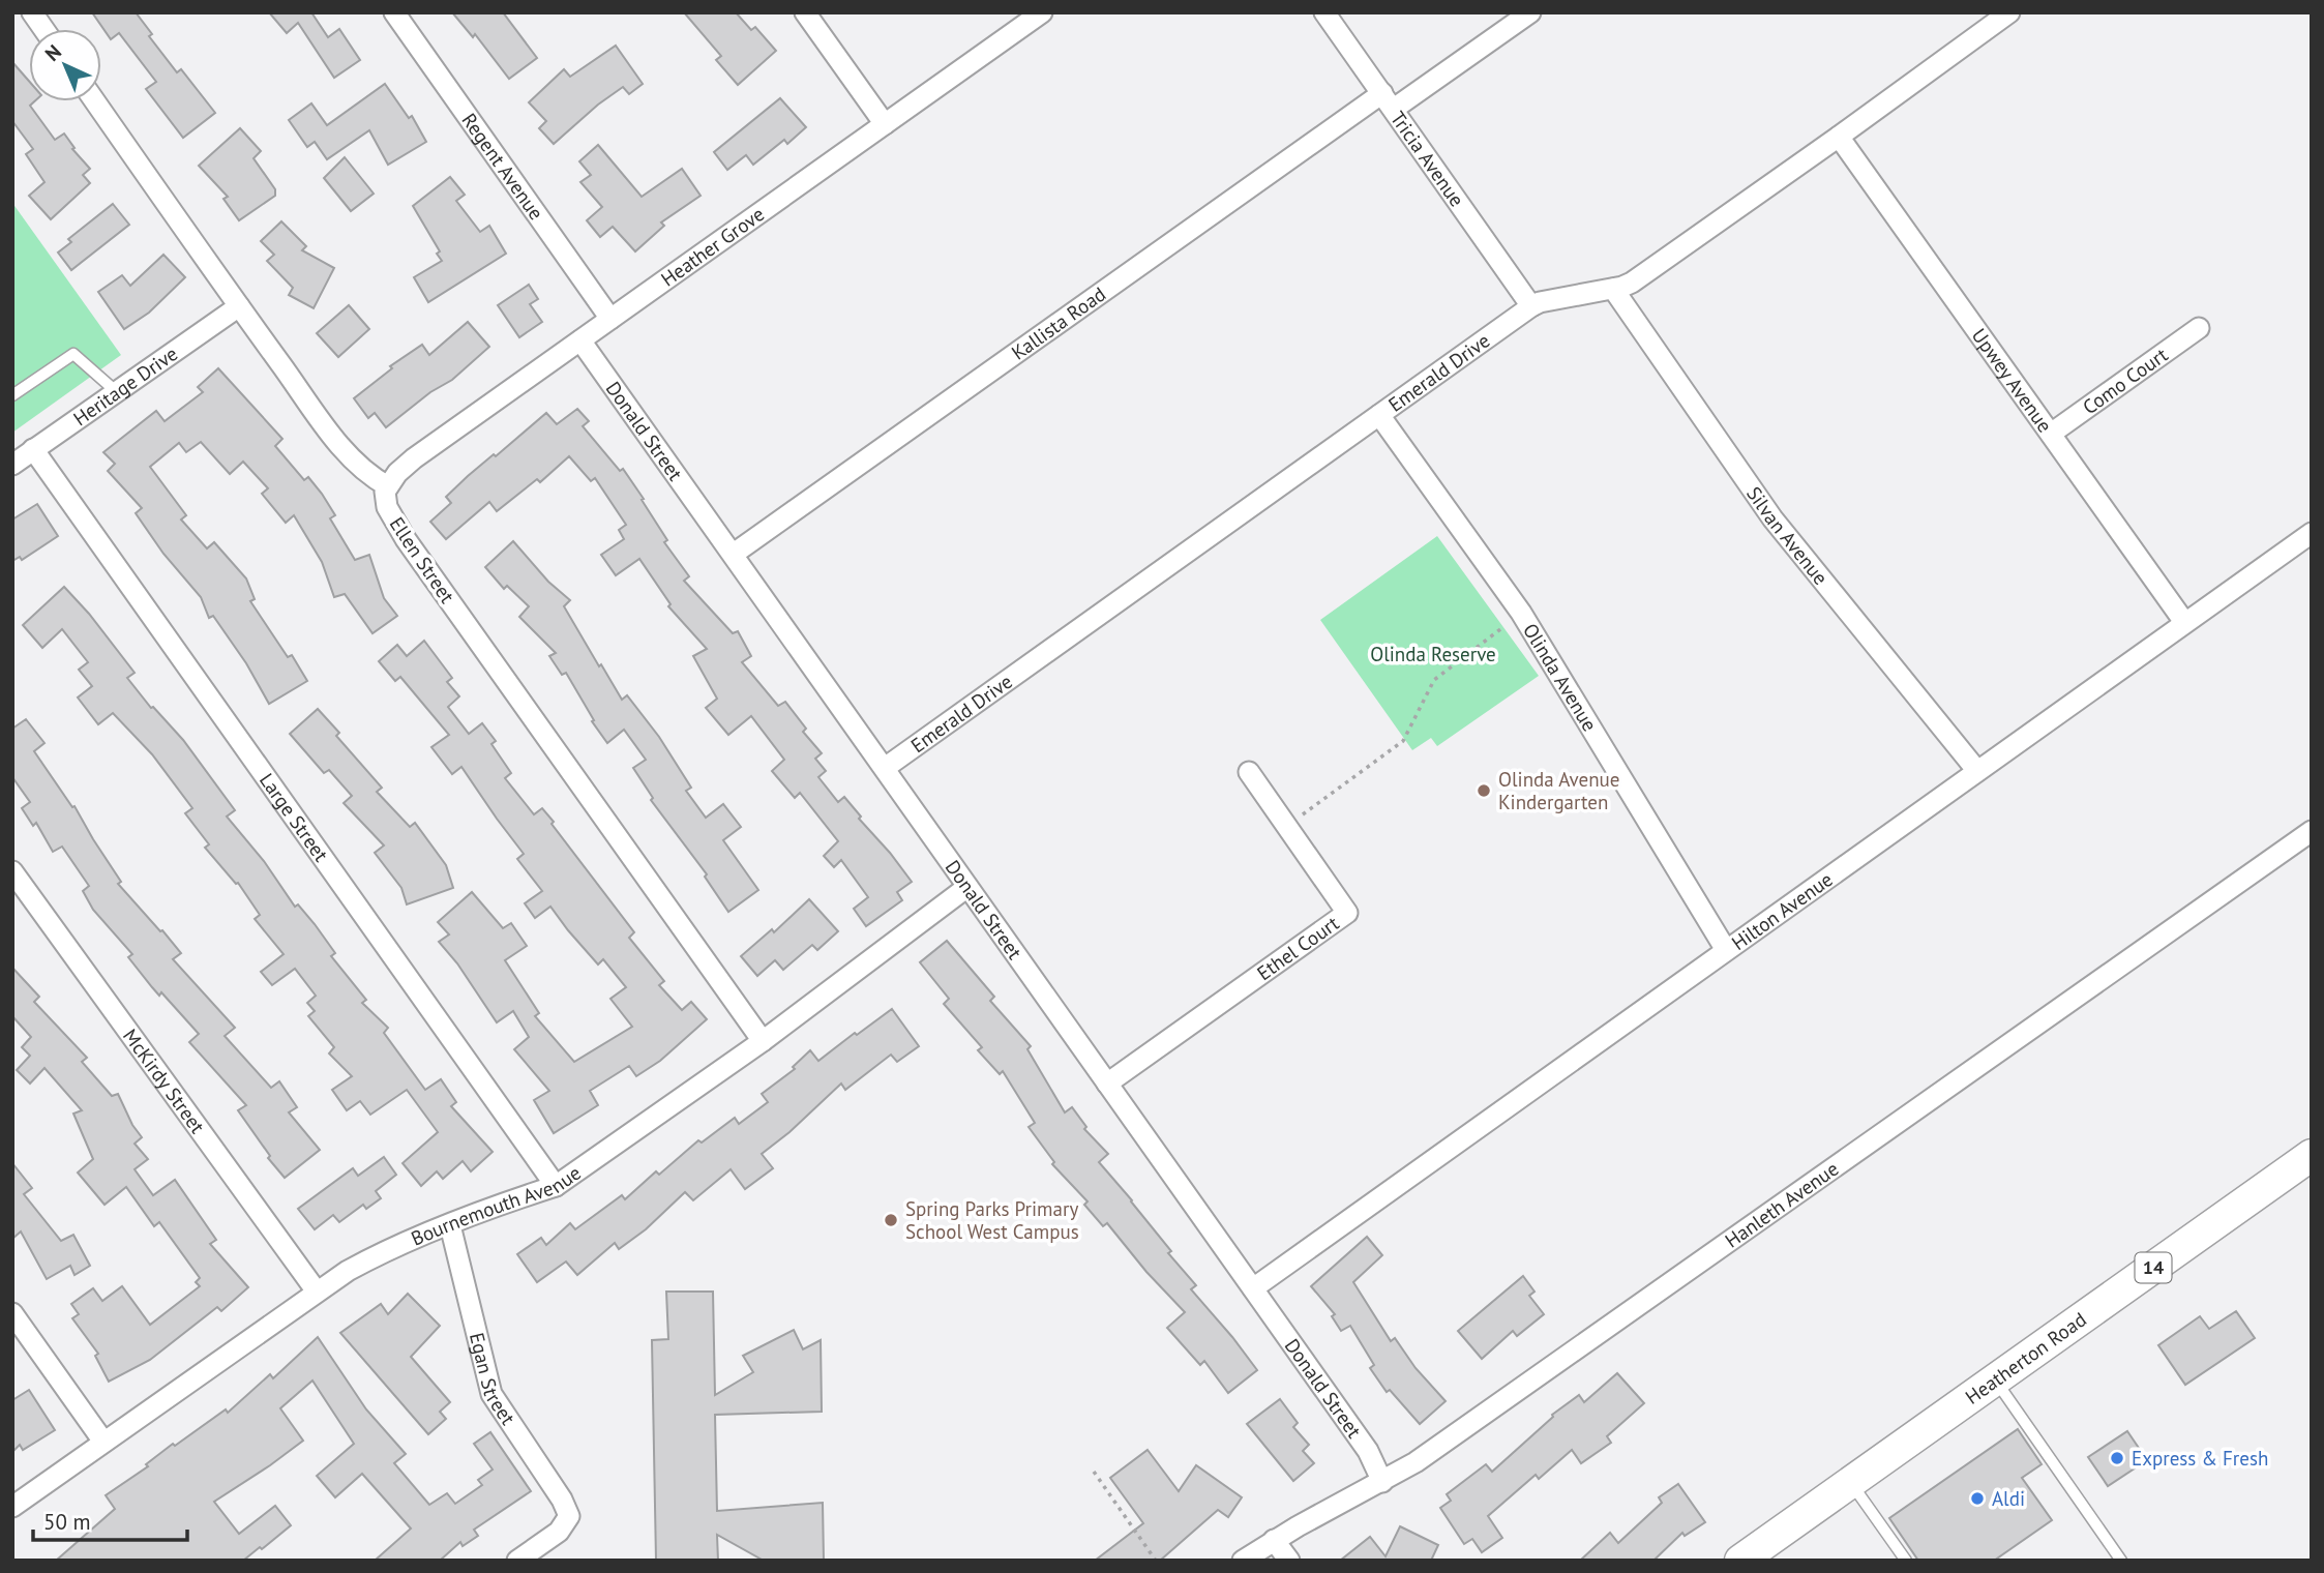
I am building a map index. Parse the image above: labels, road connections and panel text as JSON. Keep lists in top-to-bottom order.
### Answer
{
  "streets": {
    "main road": ["14", "Heatherton Road"],
    "street": [
      "Tricia Avenue",
      "Regent Avenue",
      "Heather Grove",
      "Kallista Road",
      "Emerald Drive",
      "Upwey Avenue",
      "Como Court",
      "Heritage Drive",
      "Donald Street",
      "Silvan Avenue",
      "Ellen Street",
      "Olinda Avenue",
      "Large Street",
      "Hilton Avenue",
      "Ethel Court",
      "McKirdy Street",
      "Bournemouth Avenue",
      "Hanleth Avenue",
      "Egan Street"
    ]
  },
  "crossings": [
    ["Tricia Avenue", "Kallista Road"],
    ["Tricia Avenue", "Emerald Drive"],
    ["Regent Avenue", "Heather Grove"],
    ["Heather Grove", "Donald Street"],
    ["Heather Grove", "Ellen Street"],
    ["Kallista Road", "Donald Street"],
    ["Emerald Drive", "Upwey Avenue"],
    ["Emerald Drive", "Donald Street"],
    ["Emerald Drive", "Silvan Avenue"],
    ["Emerald Drive", "Olinda Avenue"],
    ["Upwey Avenue", "Como Court"],
    ["Upwey Avenue", "Hilton Avenue"],
    ["Heritage Drive", "Large Street"],
    ["Donald Street", "Hilton Avenue"],
    ["Donald Street", "Ethel Court"],
    ["Donald Street", "Bournemouth Avenue"],
    ["Donald Street", "Hanleth Avenue"],
    ["Silvan Avenue", "Hilton Avenue"],
    ["Ellen Street", "Bournemouth Avenue"],
    ["Olinda Avenue", "Hilton Avenue"],
    ["Large Street", "Bournemouth Avenue"],
    ["McKirdy Street", "Bournemouth Avenue"],
    ["Bournemouth Avenue", "Egan Street"]
  ],
  "parks": ["Olinda Reserve"],
  "places": [
    "Olinda Avenue Kindergarten",
    "Spring Parks Primary School West Campus",
    "Express & Fresh",
    "Aldi"
  ],
  "scale_bar": "50 m",
  "north": "top left"
}
